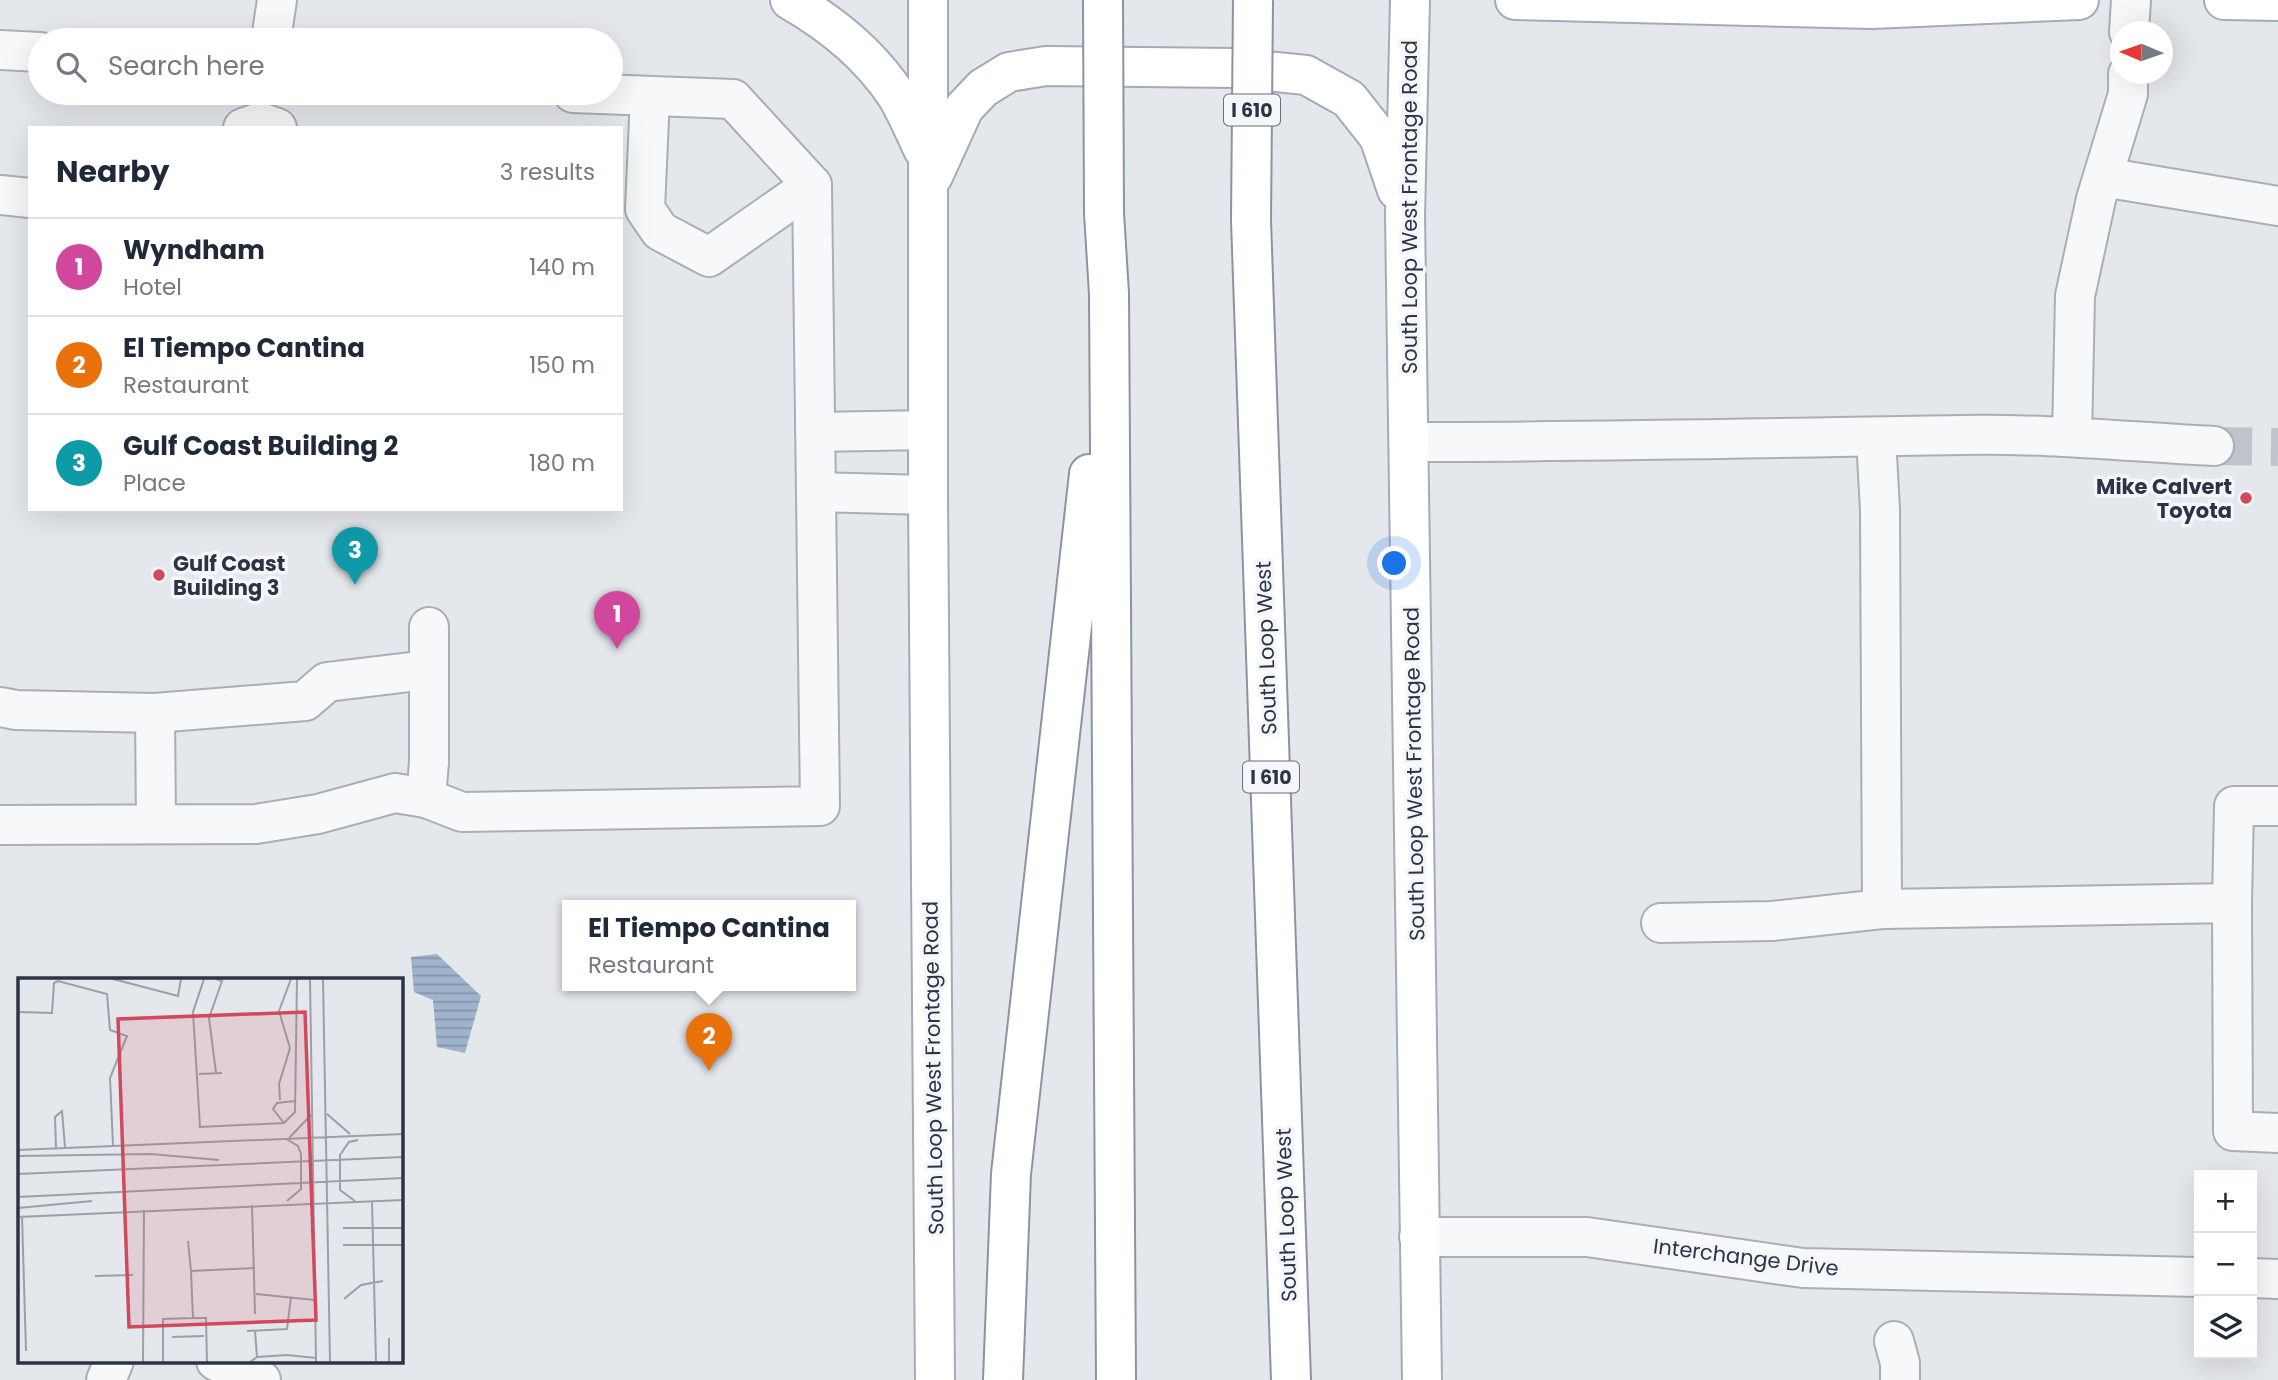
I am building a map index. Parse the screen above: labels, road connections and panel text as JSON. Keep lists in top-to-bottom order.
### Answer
{
  "streets": {
    "main road": ["I 610", "South Loop West Frontage Road", "South Loop West"],
    "street": ["Interchange Drive"]
  },
  "crossings": [
    ["South Loop West Frontage Road", "Interchange Drive"]
  ],
  "places": ["Mike Calvert Toyota", "Gulf Coast Building 3"],
  "north": "left",
  "page": {
    "search": "Search here",
    "heading": ["Nearby", "3 results"],
    "list": [
      {
        "mark": "1",
        "name": "Wyndham",
        "note": "Hotel",
        "value": "140 m"
      },
      {
        "mark": "2",
        "name": "El Tiempo Cantina",
        "note": "Restaurant",
        "value": "150 m"
      },
      {
        "mark": "3",
        "name": "Gulf Coast Building 2",
        "note": "Place",
        "value": "180 m"
      }
    ],
    "pins": ["3", "1", "2"],
    "popup": ["El Tiempo Cantina", "Restaurant"],
    "map_buttons": ["+", "−"]
  }
}
